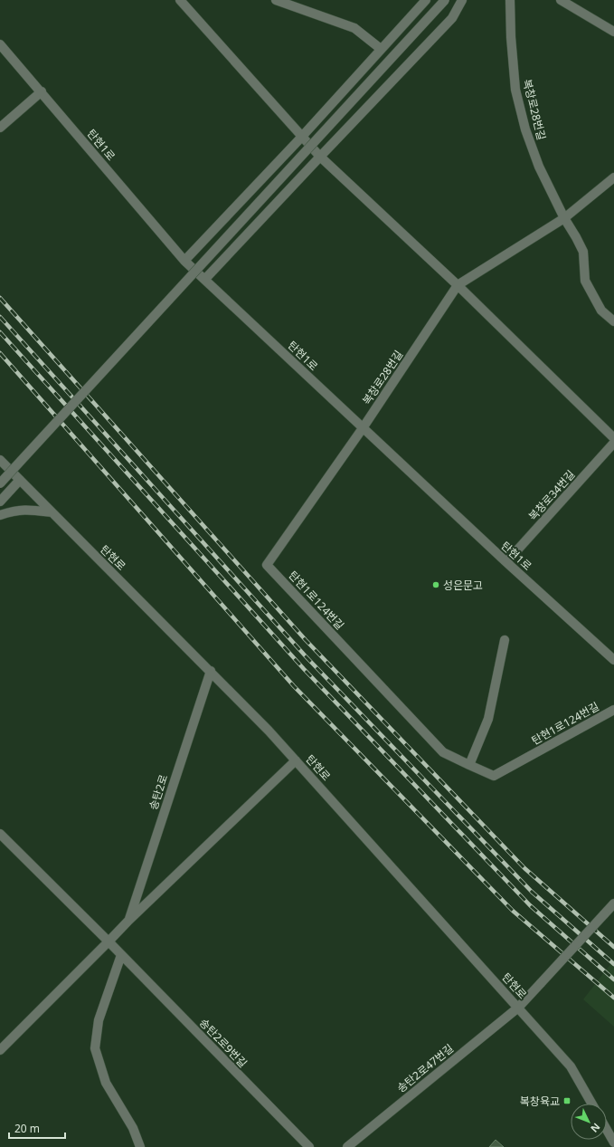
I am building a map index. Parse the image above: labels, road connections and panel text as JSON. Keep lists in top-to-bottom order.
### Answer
{
  "streets": {
    "street": [
      "복창로28번길",
      "탄현1로",
      "복창로34번길",
      "탄현로",
      "탄현1로124번길",
      "송탄2로",
      "송탄2로9번길",
      "송탄2로47번길"
    ]
  },
  "crossings": [
    ["복창로28번길", "탄현1로"],
    ["복창로28번길", "탄현1로124번길"],
    ["탄현1로", "복창로34번길"],
    ["탄현1로", "탄현1로124번길"],
    ["탄현로", "송탄2로"],
    ["탄현로", "송탄2로47번길"],
    ["송탄2로", "송탄2로9번길"]
  ],
  "places": {
    "other": ["성은문고"],
    "transit": ["복창육교"]
  },
  "scale_bar": "20 m",
  "north": "bottom right"
}
